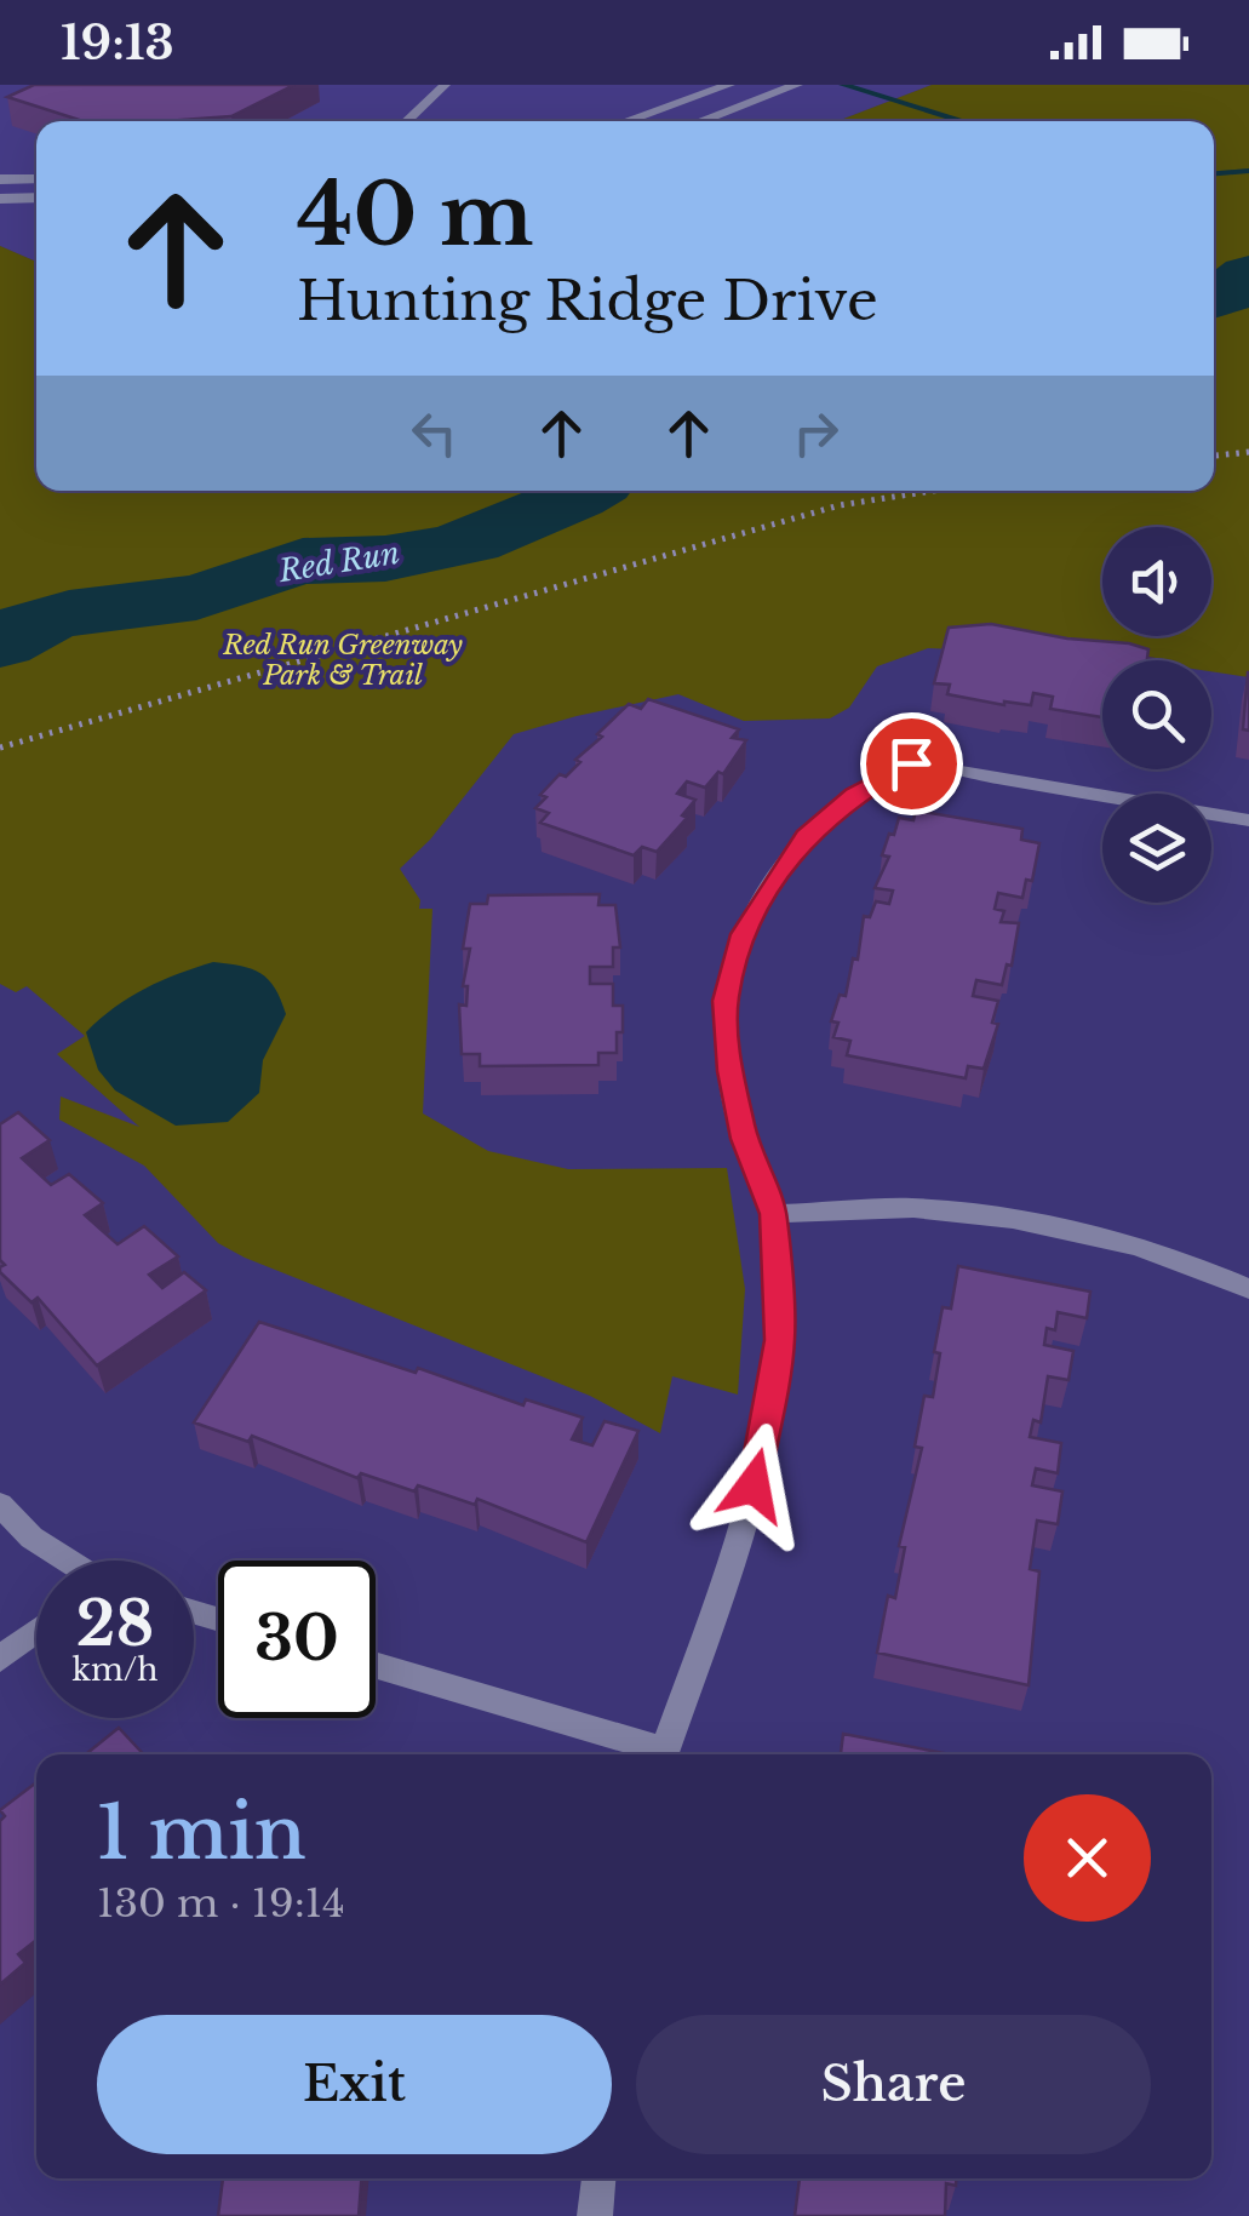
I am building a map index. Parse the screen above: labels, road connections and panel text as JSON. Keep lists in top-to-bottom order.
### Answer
{
  "water": ["Red Run"],
  "parks": ["Red Run Greenway Park & Trail"],
  "page": {
    "status": "19:13",
    "turn": ["40 m", "Hunting Ridge Drive"],
    "speed": "28 km/h",
    "limit": "30",
    "heading": ["1 min", "130 m · 19:14"],
    "buttons": ["Exit", "Share"]
  }
}
